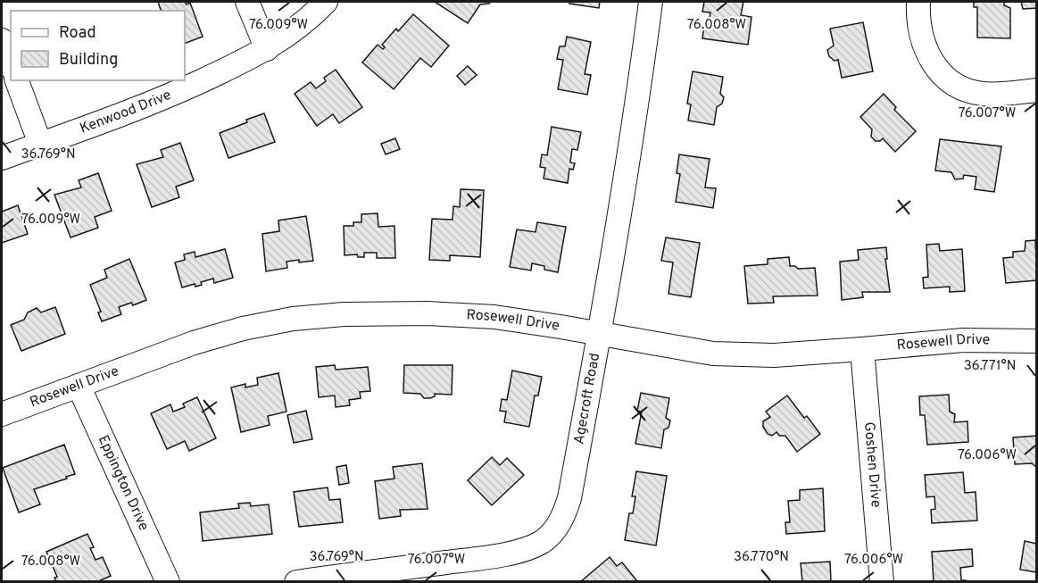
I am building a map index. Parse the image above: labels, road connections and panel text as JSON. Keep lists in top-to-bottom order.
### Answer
{
  "streets": {
    "street": [
      "Kenwood Drive",
      "Rosewell Drive",
      "Agecroft Road",
      "Goshen Drive",
      "Eppington Drive"
    ]
  },
  "crossings": [
    ["Rosewell Drive", "Agecroft Road"],
    ["Rosewell Drive", "Goshen Drive"],
    ["Rosewell Drive", "Eppington Drive"]
  ],
  "legend": ["Road", "Building"],
  "coordinates": [
    "76.009°W",
    "76.008°W",
    "76.007°W",
    "36.769°N",
    "36.771°N",
    "76.006°W",
    "36.770°N"
  ]
}
